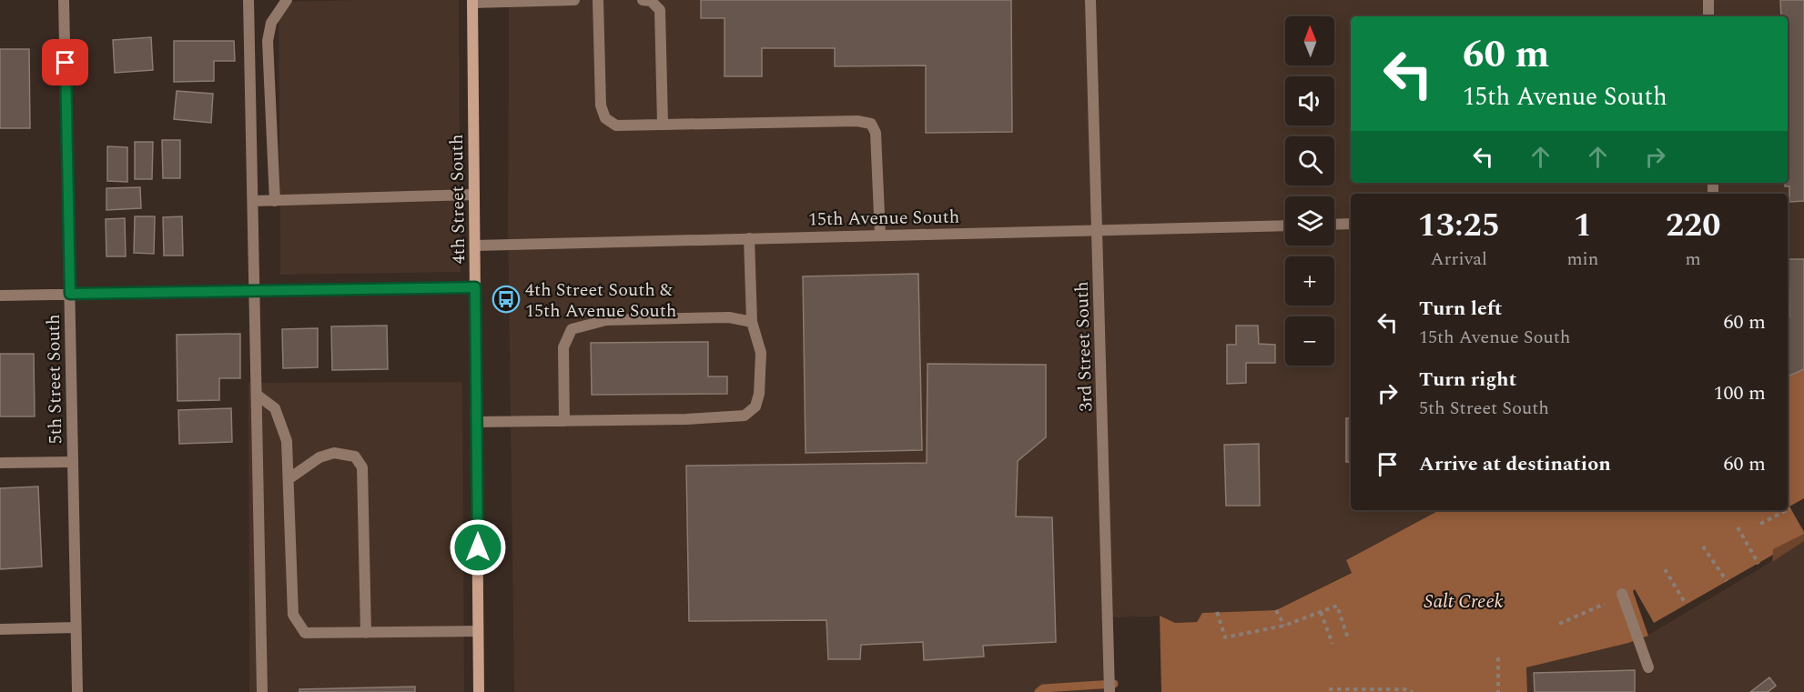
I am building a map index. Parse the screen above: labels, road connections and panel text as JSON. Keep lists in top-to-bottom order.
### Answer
{
  "streets": {
    "main road": ["4th Street South"],
    "street": ["15th Avenue South", "3rd Street South", "5th Street South"]
  },
  "crossings": [
    ["4th Street South", "15th Avenue South"],
    ["15th Avenue South", "3rd Street South"]
  ],
  "water": ["Salt Creek"],
  "places": {
    "bus stop": ["4th Street South & 15th Avenue South"]
  },
  "north": "top",
  "page": {
    "map_buttons": ["+", "−"],
    "turn": ["60 m", "15th Avenue South"],
    "eta": [
      "13:25",
      "Arrival",
      "1",
      "min",
      "220",
      "m"
    ],
    "list": [
      {
        "name": "Turn left",
        "note": "15th Avenue South",
        "value": "60 m"
      },
      {
        "name": "Turn right",
        "note": "5th Street South",
        "value": "100 m"
      },
      {
        "name": "Arrive at destination",
        "value": "60 m"
      }
    ]
  }
}
